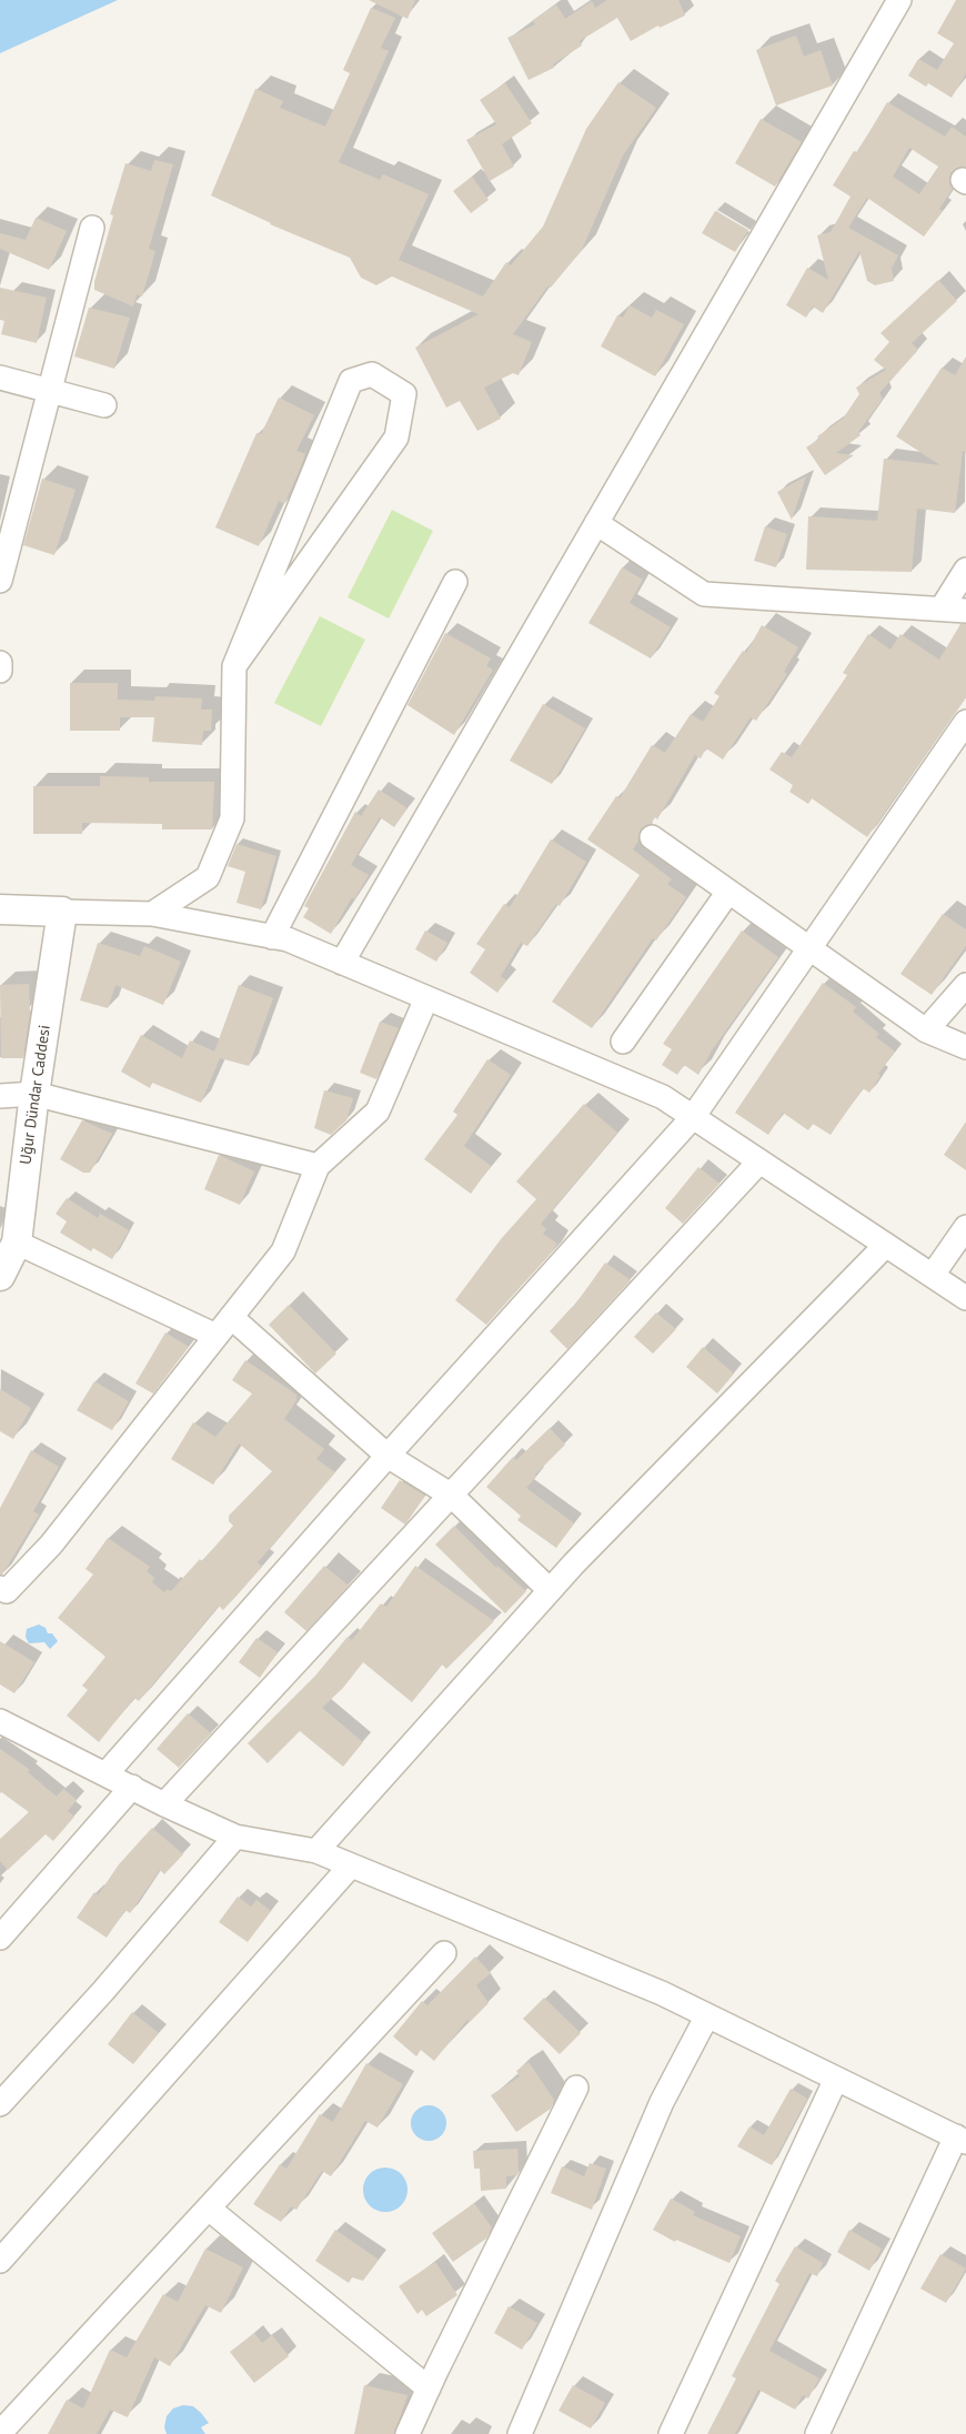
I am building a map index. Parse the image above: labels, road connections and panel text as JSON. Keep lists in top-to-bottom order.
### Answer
{
  "streets": {
    "street": ["Uğur Dündar Caddesi"]
  }
}
